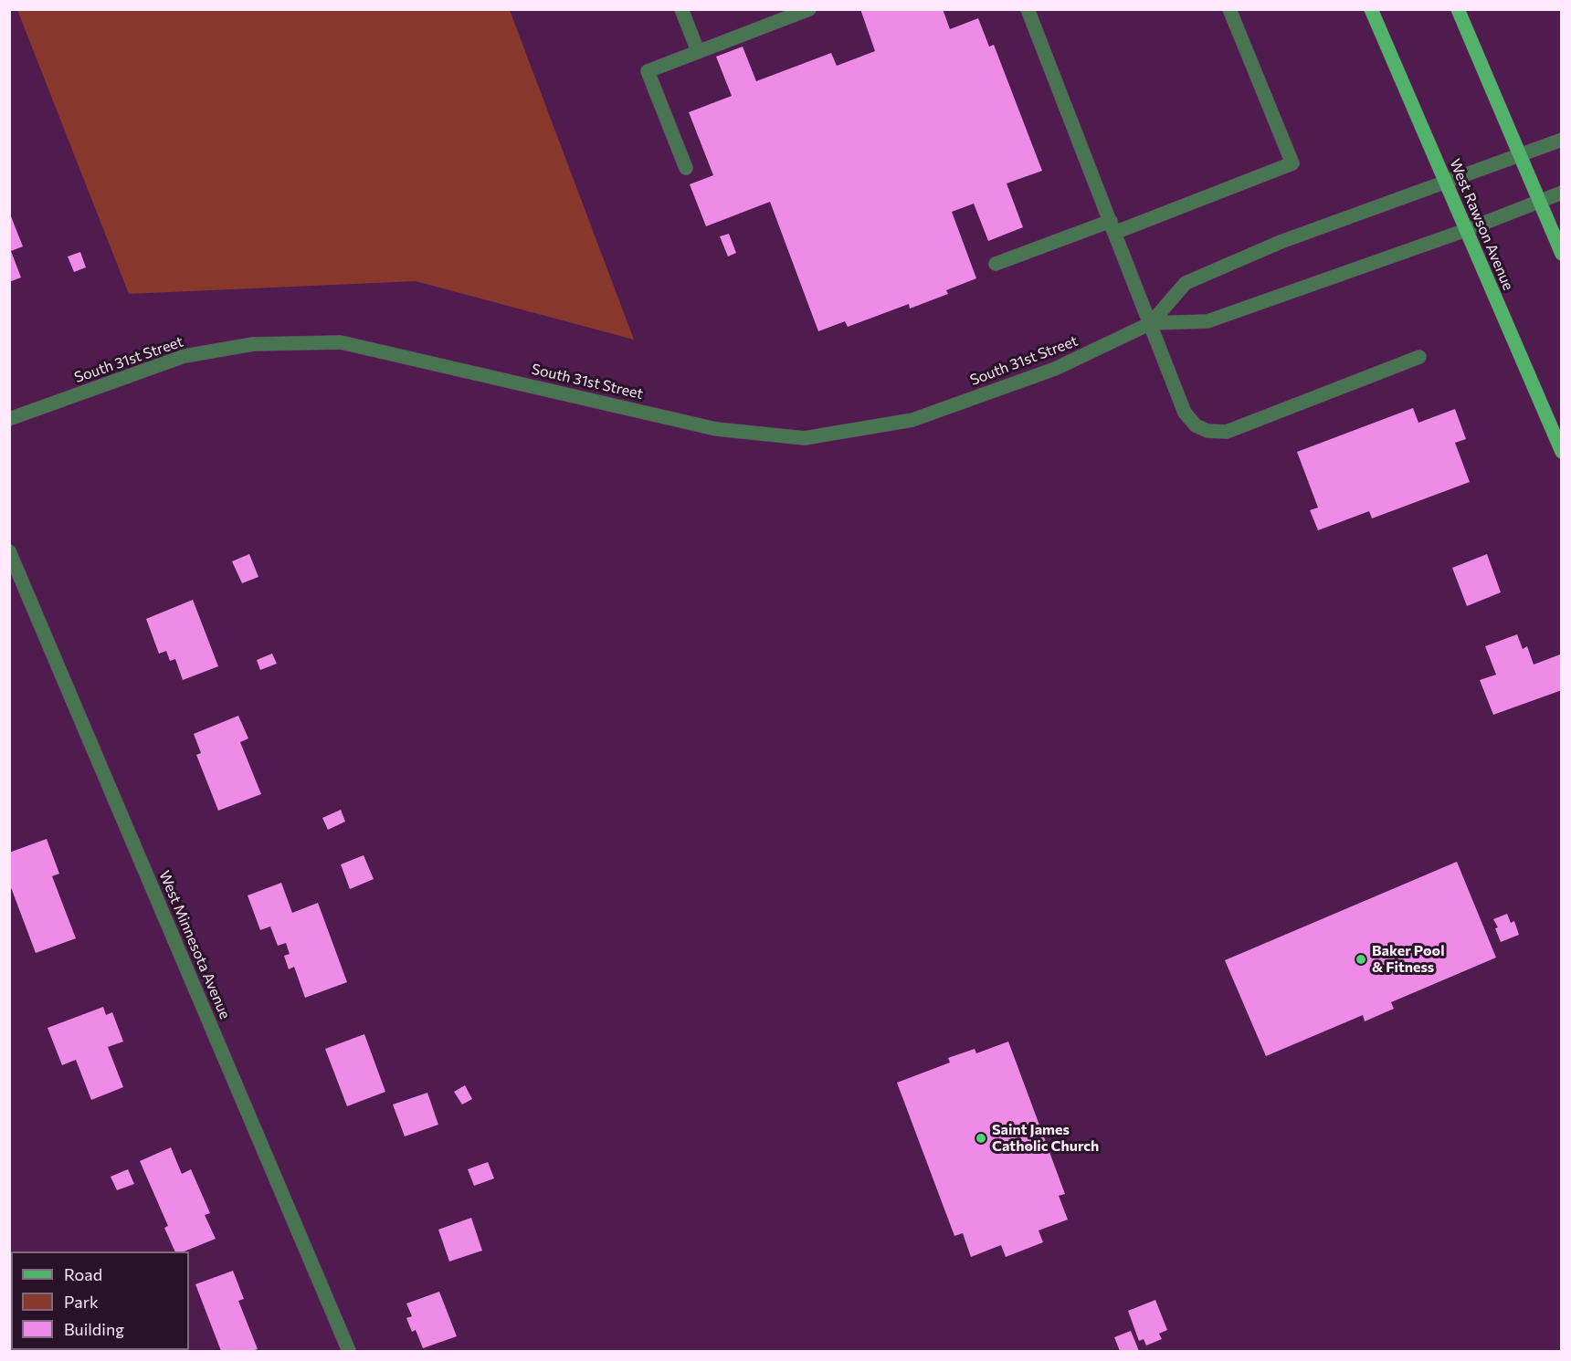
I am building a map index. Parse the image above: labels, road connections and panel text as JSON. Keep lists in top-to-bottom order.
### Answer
{
  "streets": {
    "main road": ["West Rawson Avenue"],
    "street": ["South 31st Street", "West Minnesota Avenue"]
  },
  "crossings": [
    ["West Rawson Avenue", "South 31st Street"]
  ],
  "places": ["Baker Pool & Fitness", "Saint James Catholic Church"],
  "legend": ["Road", "Park", "Building"]
}
